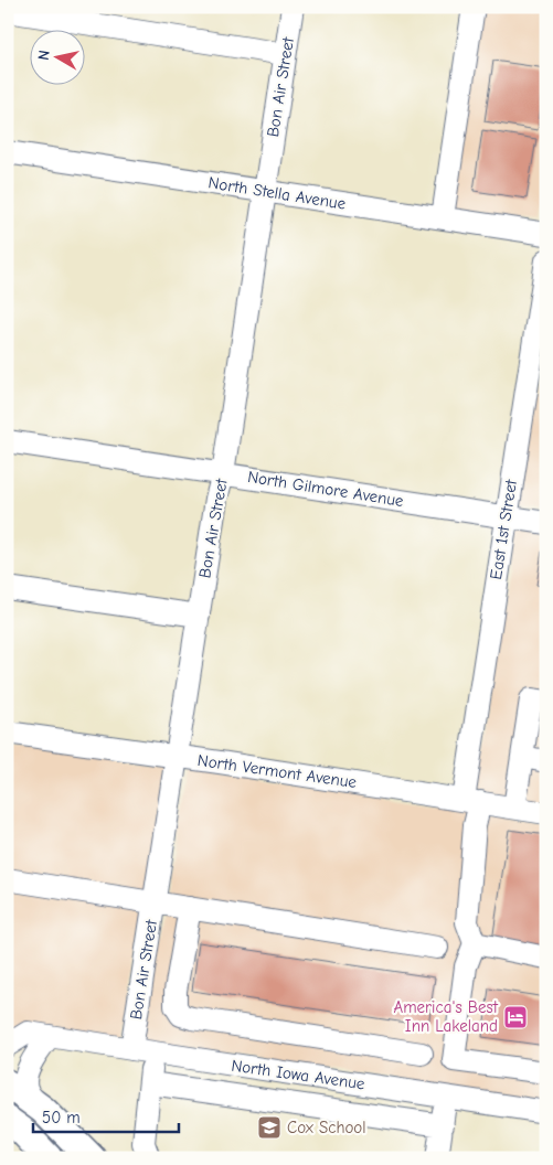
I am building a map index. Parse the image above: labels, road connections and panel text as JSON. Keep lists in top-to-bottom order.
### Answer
{
  "streets": {
    "street": [
      "Bon Air Street",
      "North Stella Avenue",
      "North Gilmore Avenue",
      "East 1st Street",
      "North Vermont Avenue",
      "North Iowa Avenue"
    ]
  },
  "crossings": [
    ["Bon Air Street", "North Stella Avenue"],
    ["Bon Air Street", "North Gilmore Avenue"],
    ["Bon Air Street", "North Vermont Avenue"],
    ["Bon Air Street", "North Iowa Avenue"],
    ["North Gilmore Avenue", "East 1st Street"],
    ["East 1st Street", "North Vermont Avenue"]
  ],
  "places": {
    "hotel": ["America's Best Inn Lakeland"],
    "school or university": ["Cox School"]
  },
  "scale_bar": "50 m",
  "north": "left"
}
